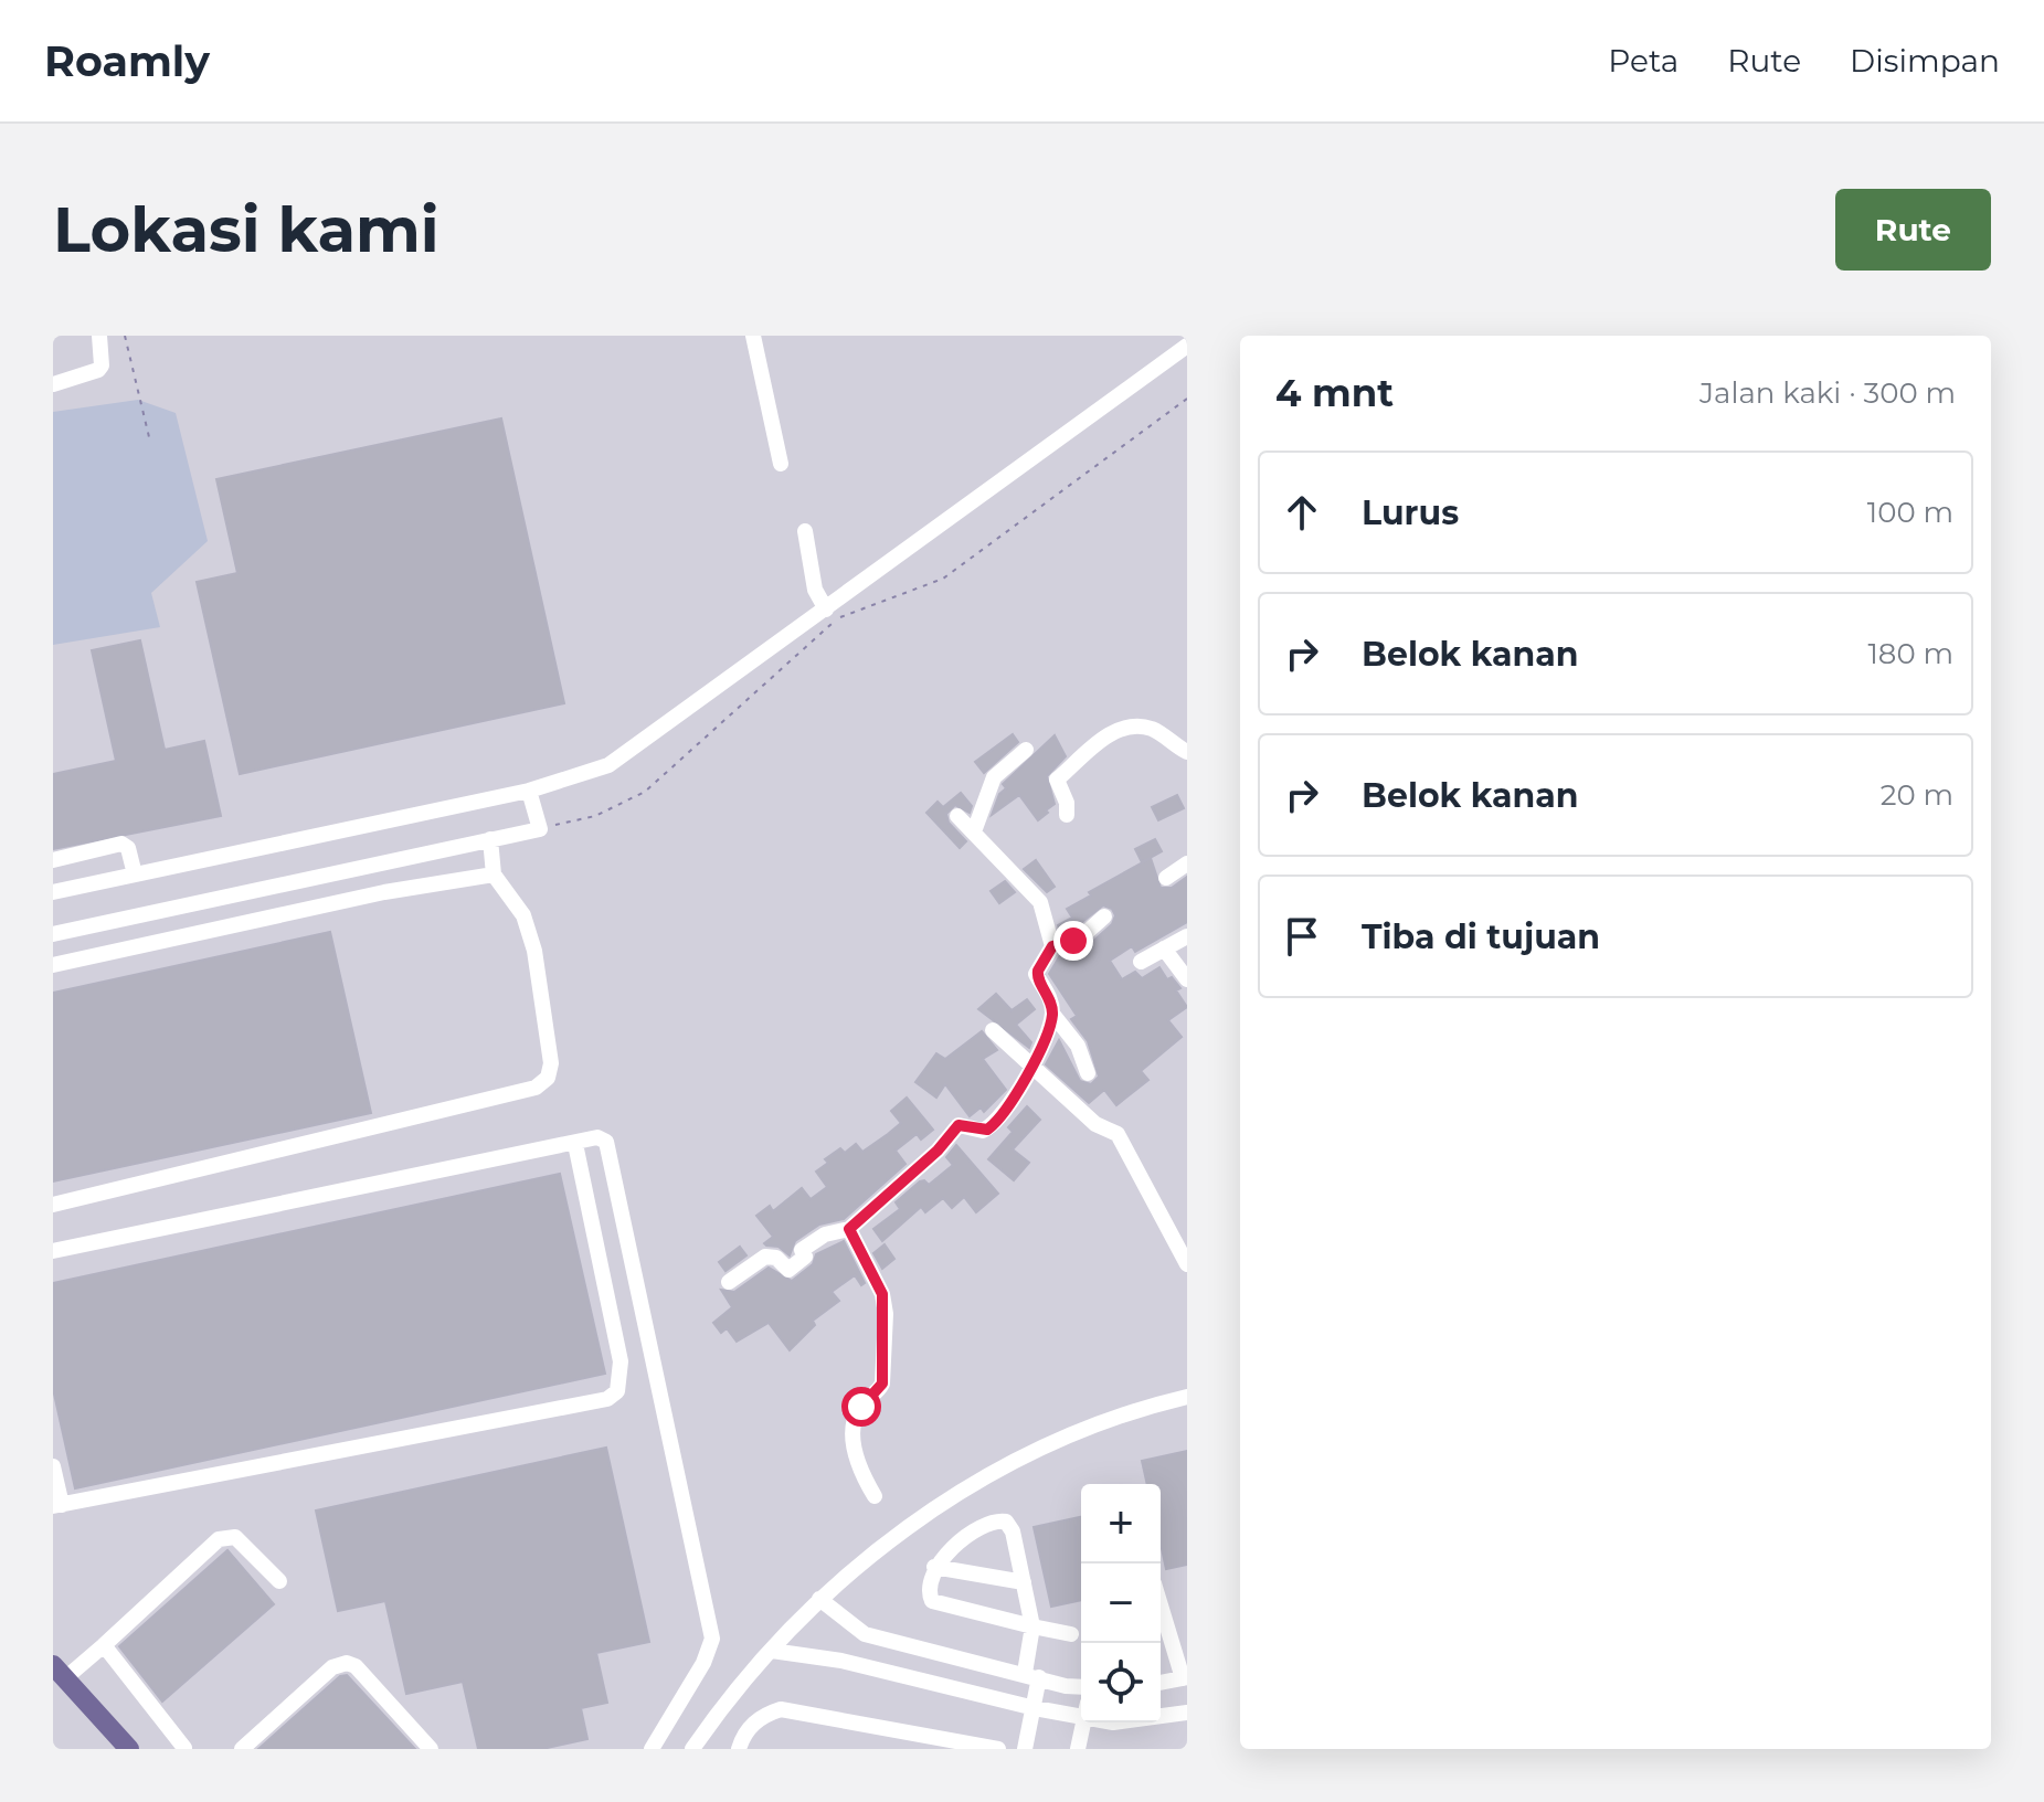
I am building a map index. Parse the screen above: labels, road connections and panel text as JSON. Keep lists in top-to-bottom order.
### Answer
{
  "page": {
    "header": "Roamly",
    "nav": ["Peta", "Rute", "Disimpan"],
    "buttons": "Rute",
    "title": "Lokasi kami",
    "heading": ["4 mnt", "Jalan kaki · 300 m"],
    "list": [
      ["Lurus", "100 m"],
      ["Belok kanan", "180 m"],
      ["Belok kanan", "20 m"],
      "Tiba di tujuan"
    ],
    "map_buttons": ["+", "−"]
  }
}
